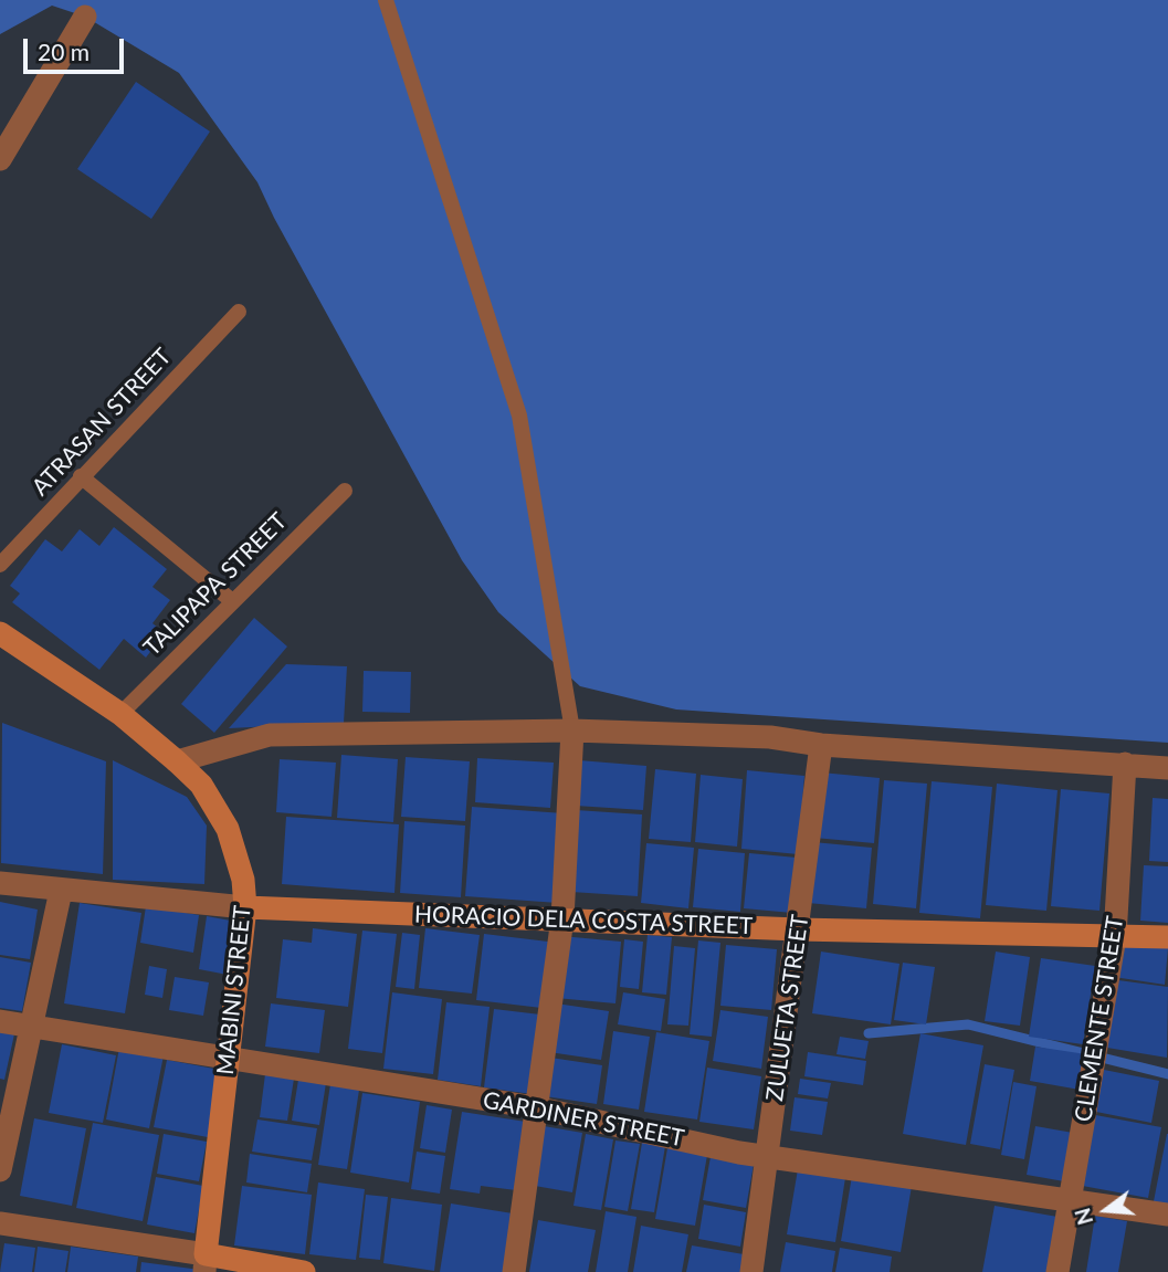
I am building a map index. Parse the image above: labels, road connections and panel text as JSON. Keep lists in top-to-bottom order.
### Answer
{
  "streets": {
    "street": [
      "HORACIO DELA COSTA STREET",
      "MABINI STREET",
      "ZULUETA STREET",
      "CLEMENTE STREET",
      "GARDINER STREET"
    ],
    "lane": ["ATRASAN STREET", "TALIPAPA STREET"]
  },
  "crossings": [
    ["TALIPAPA STREET", "MABINI STREET"],
    ["HORACIO DELA COSTA STREET", "MABINI STREET"],
    ["HORACIO DELA COSTA STREET", "ZULUETA STREET"],
    ["HORACIO DELA COSTA STREET", "CLEMENTE STREET"],
    ["MABINI STREET", "GARDINER STREET"],
    ["ZULUETA STREET", "GARDINER STREET"],
    ["CLEMENTE STREET", "GARDINER STREET"]
  ],
  "scale_bar": "20 m",
  "north": "left"
}
